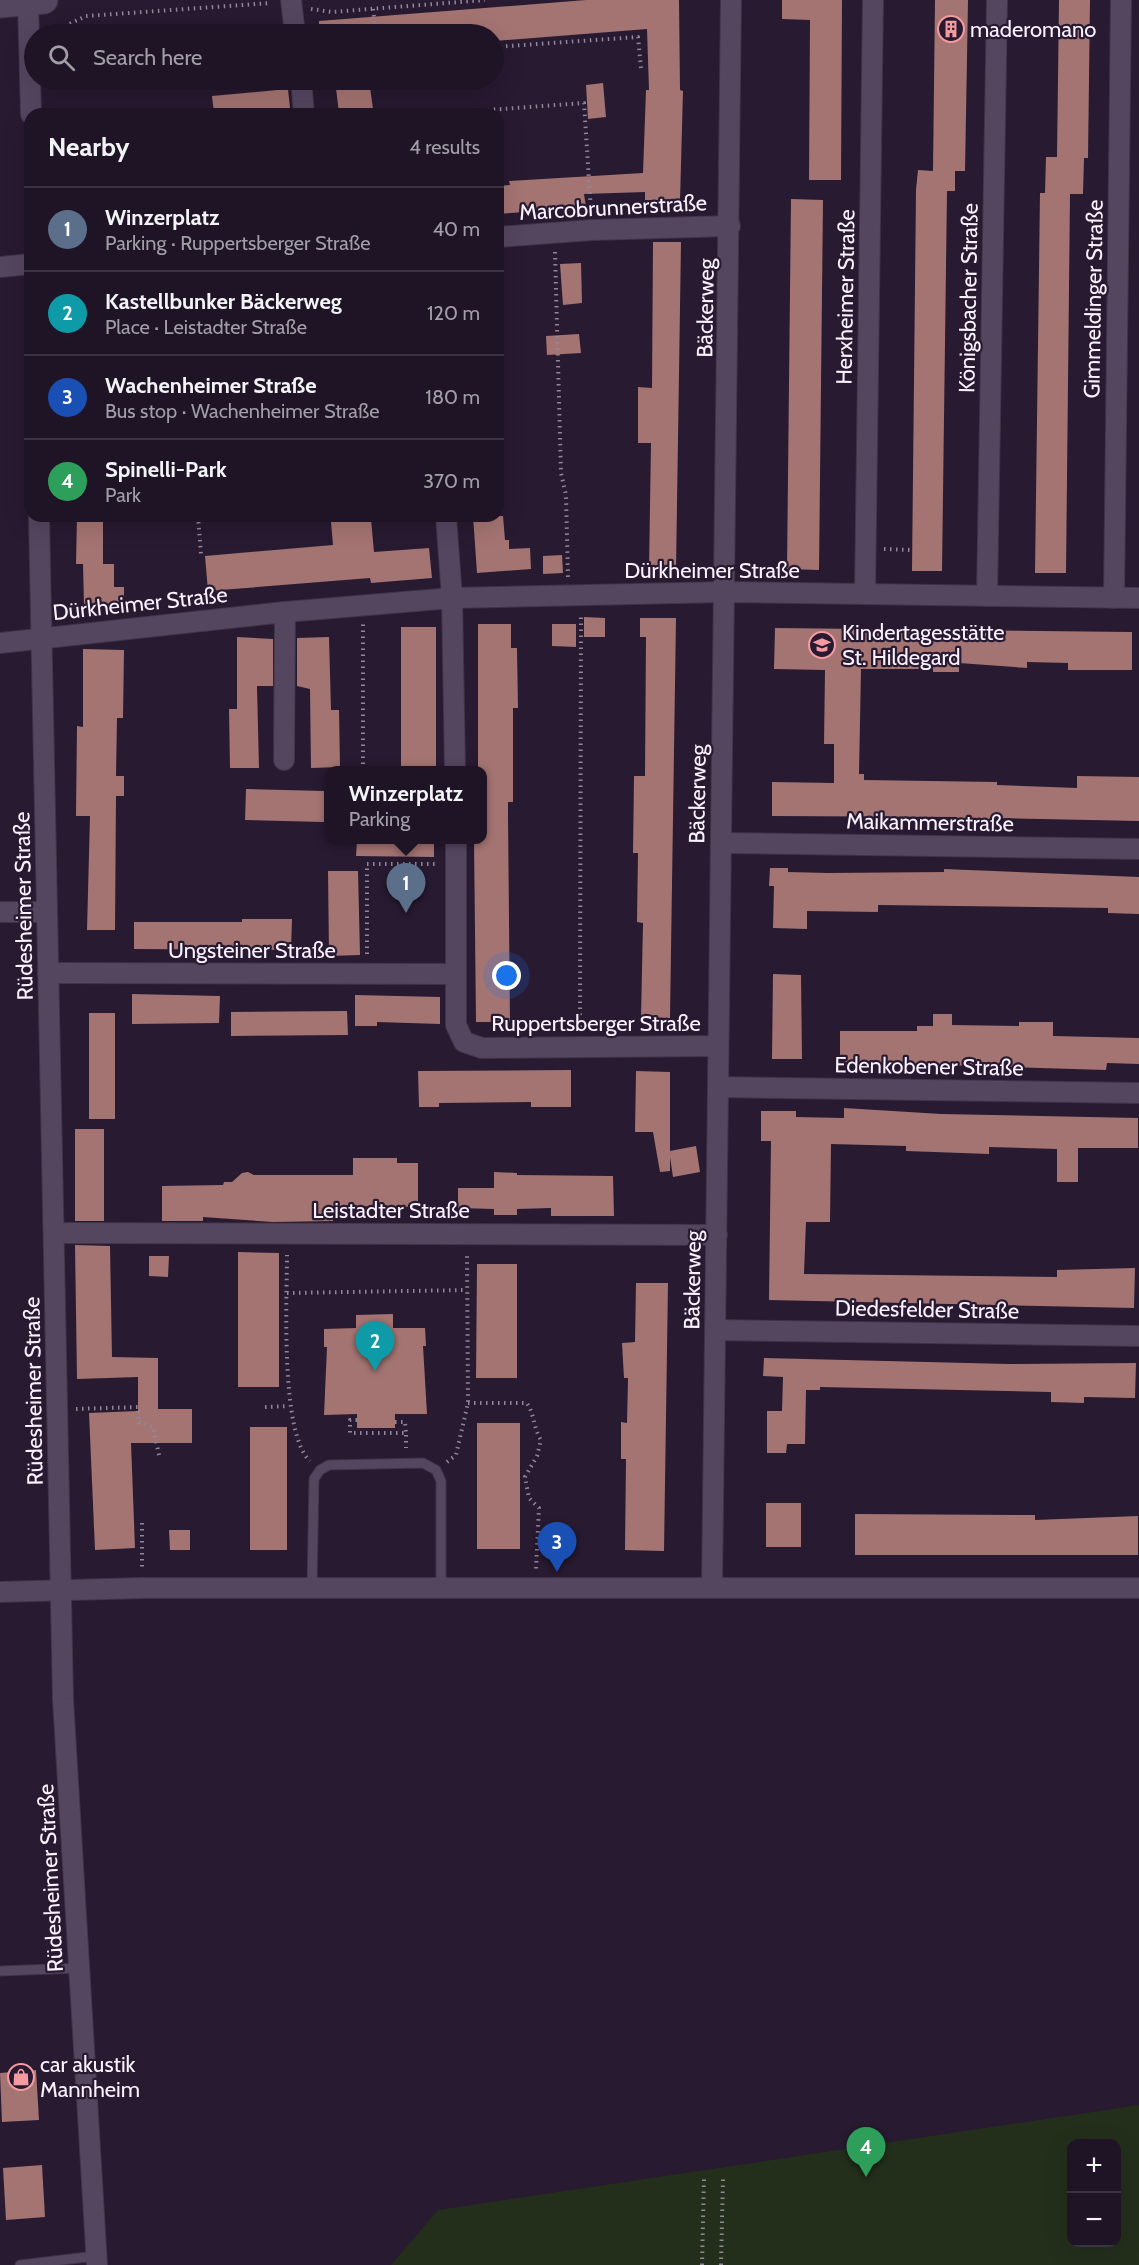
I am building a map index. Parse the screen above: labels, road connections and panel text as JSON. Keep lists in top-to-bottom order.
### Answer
{
  "streets": {
    "street": [
      "Marcobrunnerstraße",
      "Herxheimer Straße",
      "Königsbacher Straße",
      "Gimmeldinger Straße",
      "Bäckerweg",
      "Dürkheimer Straße",
      "Maikammerstraße",
      "Rüdesheimer Straße",
      "Ungsteiner Straße",
      "Ruppertsberger Straße",
      "Edenkobener Straße",
      "Leistadter Straße",
      "Diedesfelder Straße"
    ]
  },
  "crossings": [
    ["Marcobrunnerstraße", "Bäckerweg"],
    ["Herxheimer Straße", "Dürkheimer Straße"],
    ["Königsbacher Straße", "Dürkheimer Straße"],
    ["Gimmeldinger Straße", "Dürkheimer Straße"],
    ["Bäckerweg", "Dürkheimer Straße"],
    ["Bäckerweg", "Maikammerstraße"],
    ["Bäckerweg", "Ruppertsberger Straße"],
    ["Bäckerweg", "Edenkobener Straße"],
    ["Bäckerweg", "Leistadter Straße"],
    ["Bäckerweg", "Diedesfelder Straße"],
    ["Dürkheimer Straße", "Rüdesheimer Straße"],
    ["Rüdesheimer Straße", "Ungsteiner Straße"],
    ["Ungsteiner Straße", "Ruppertsberger Straße"]
  ],
  "places": {
    "building": ["maderomano"],
    "school or university": ["Kindertagesstätte St. Hildegard"],
    "shop": ["car akustik Mannheim"]
  },
  "page": {
    "search": "Search here",
    "heading": ["Nearby", "4 results"],
    "list": [
      {
        "mark": "1",
        "name": "Winzerplatz",
        "note": "Parking · Ruppertsberger Straße",
        "value": "40 m"
      },
      {
        "mark": "2",
        "name": "Kastellbunker Bäckerweg",
        "note": "Place · Leistadter Straße",
        "value": "120 m"
      },
      {
        "mark": "3",
        "name": "Wachenheimer Straße",
        "note": "Bus stop · Wachenheimer Straße",
        "value": "180 m"
      },
      {
        "mark": "4",
        "name": "Spinelli-Park",
        "note": "Park",
        "value": "370 m"
      }
    ],
    "popup": ["Winzerplatz", "Parking"],
    "pins": [
      "1",
      "2",
      "3",
      "4"
    ],
    "map_buttons": ["+", "−"]
  }
}
